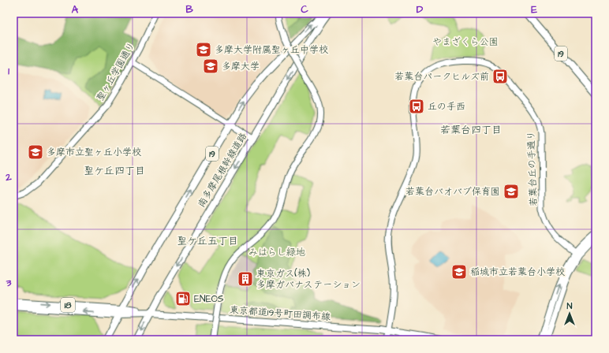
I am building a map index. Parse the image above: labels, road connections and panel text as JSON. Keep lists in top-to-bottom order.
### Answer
{
  "streets": {
    "main road": [
      "19",
      "南多摩尾根幹線道路",
      "18",
      "東京都道19号町田調布線"
    ],
    "street": ["聖ヶ丘学園通り", "若葉台丘の手通り"]
  },
  "crossings": [
    ["若葉台丘の手通り", "東京都道19号町田調布線"],
    ["南多摩尾根幹線道路", "18"],
    ["南多摩尾根幹線道路", "東京都道19号町田調布線"],
    ["18", "東京都道19号町田調布線"]
  ],
  "districts": ["若葉台四丁目", "聖ケ丘四丁目", "聖ケ丘五丁目"],
  "parks": ["やまざくら公園", "みはらし緑地"],
  "places": {
    "school or university": [
      "多摩大学附属聖ヶ丘中学校",
      "多摩大学",
      "多摩市立聖ヶ丘小学校",
      "若葉台バオバブ保育園",
      "稲城市立若葉台小学校"
    ],
    "bus stop": ["若葉台パークヒルズ前", "丘の手西"],
    "building": ["東京ガス(株) 多摩ガバナステーション"],
    "fuel station": ["ENEOS"]
  },
  "north": "top",
  "grid": {
    "columns": [
      "A",
      "B",
      "C",
      "D",
      "E"
    ],
    "rows": ["1", "2", "3"]
  }
}
